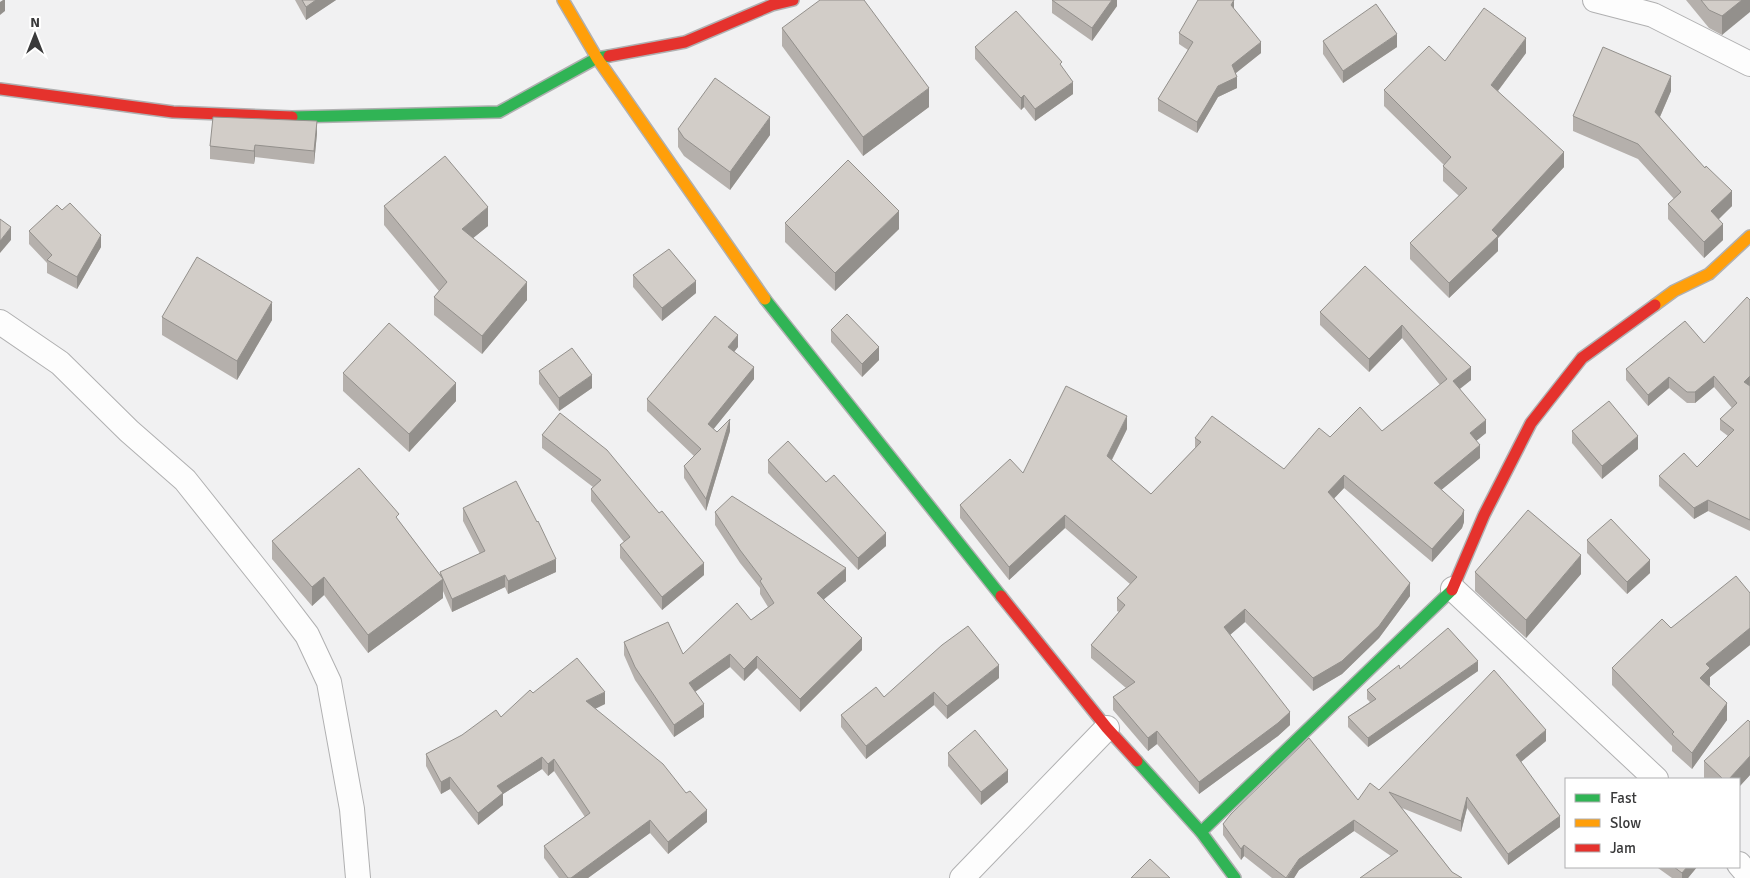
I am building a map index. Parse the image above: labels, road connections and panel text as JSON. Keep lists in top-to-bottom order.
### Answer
{
  "legend": ["Fast", "Slow", "Jam"],
  "north": "top"
}
